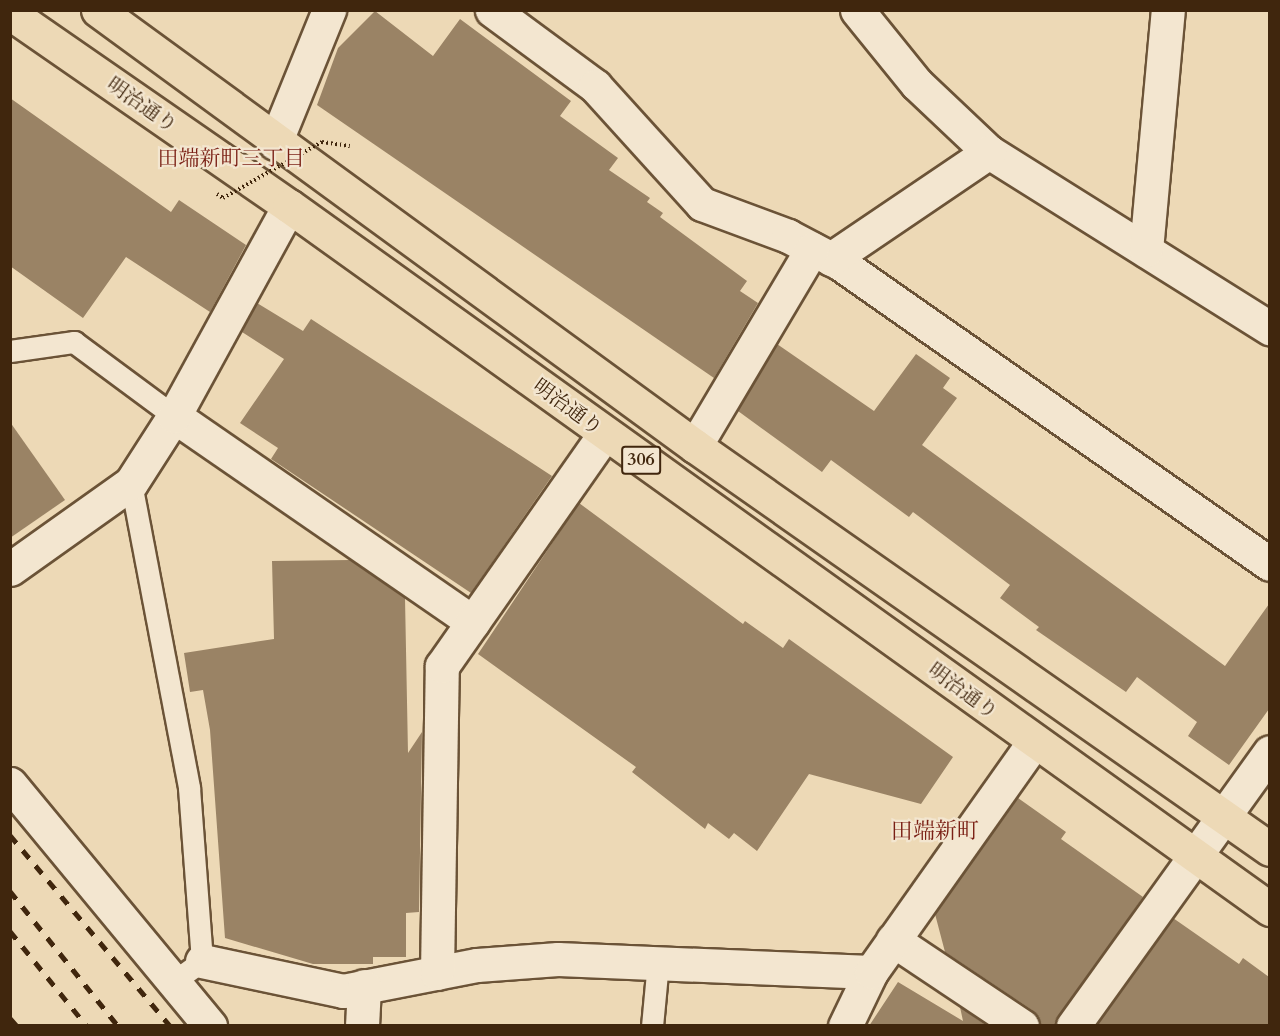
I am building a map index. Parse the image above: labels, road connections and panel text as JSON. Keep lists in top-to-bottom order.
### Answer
{
  "streets": {
    "main road": ["明治通り", "306"]
  },
  "districts": ["田端新町三丁目", "田端新町"]
}
